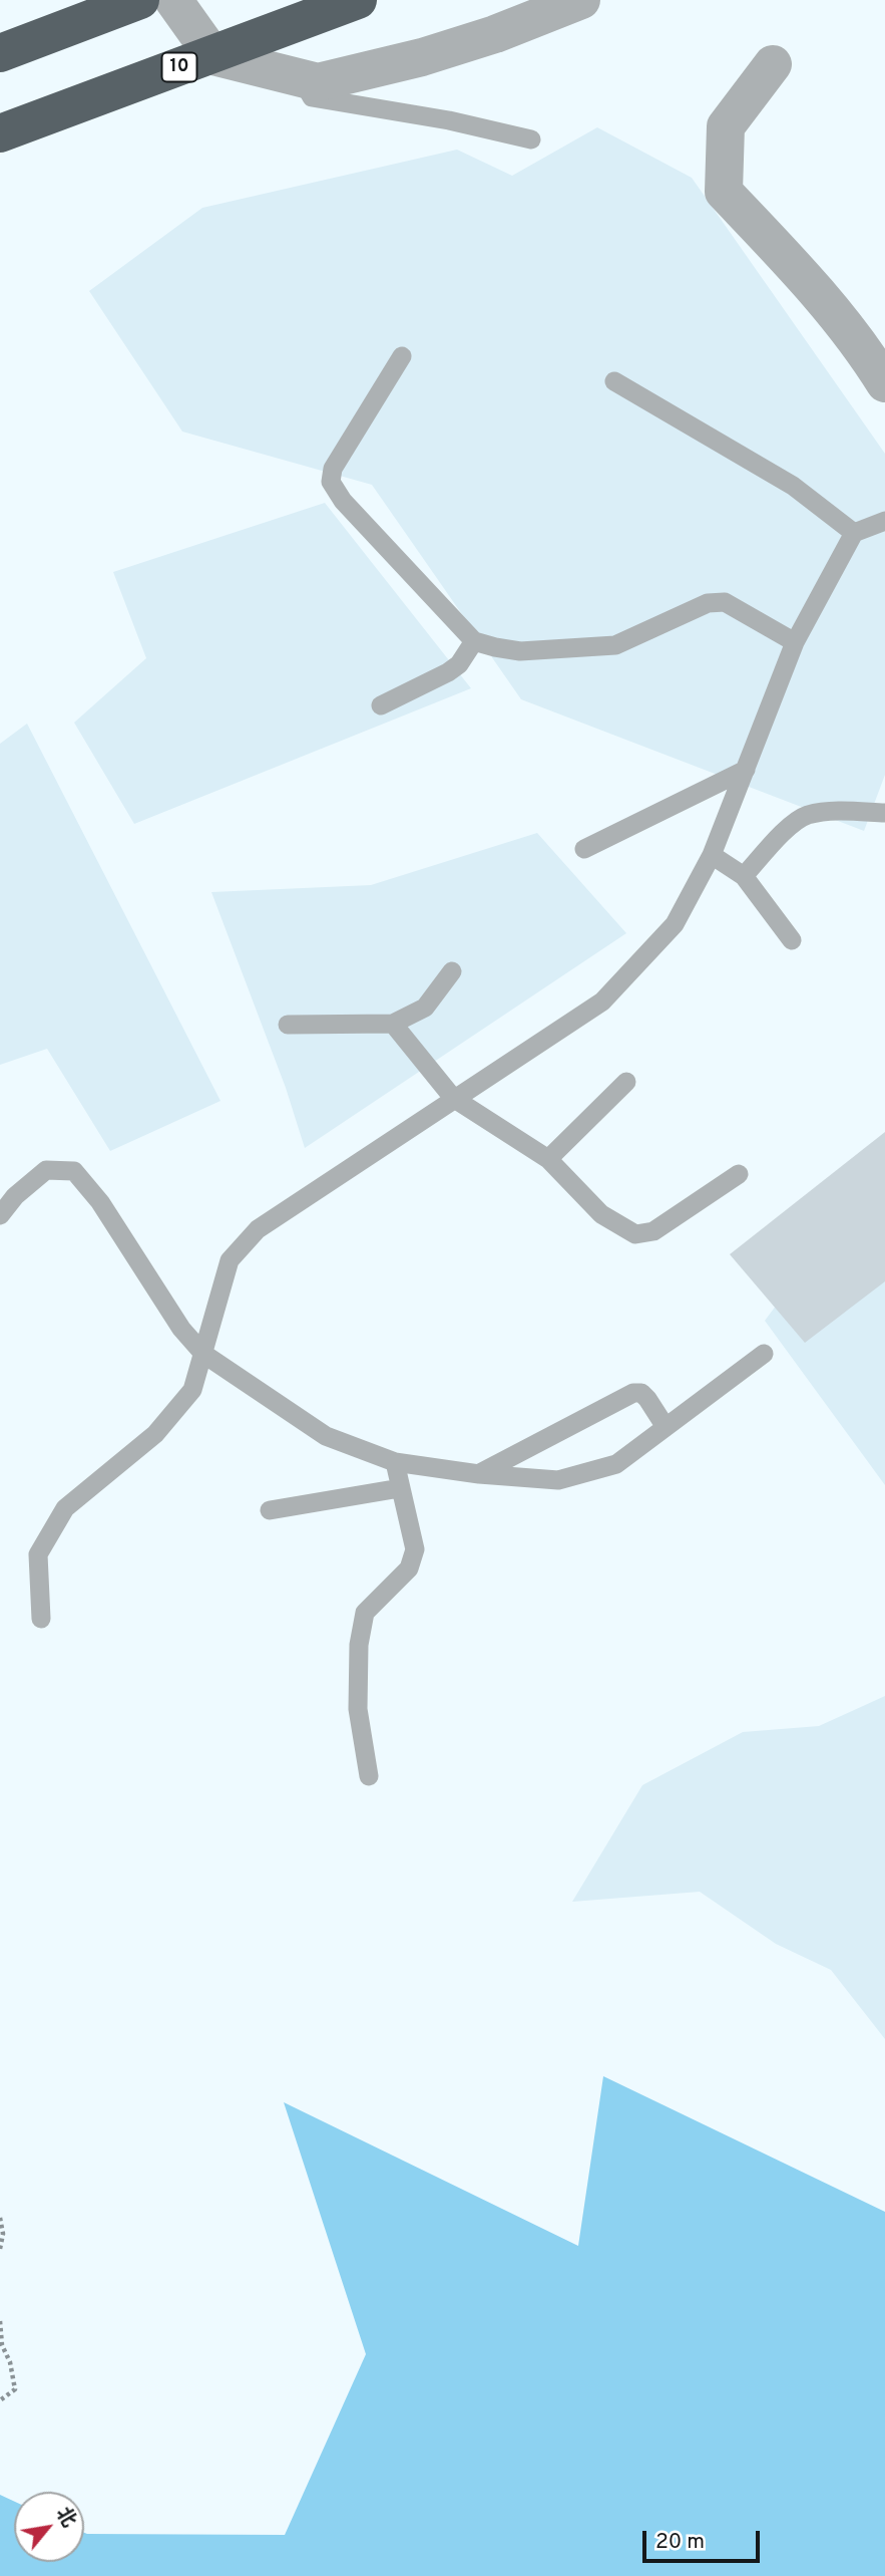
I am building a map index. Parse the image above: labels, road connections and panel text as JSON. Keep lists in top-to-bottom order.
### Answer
{
  "streets": {
    "highway": ["10"]
  },
  "scale_bar": "20 m",
  "north": "top right"
}
